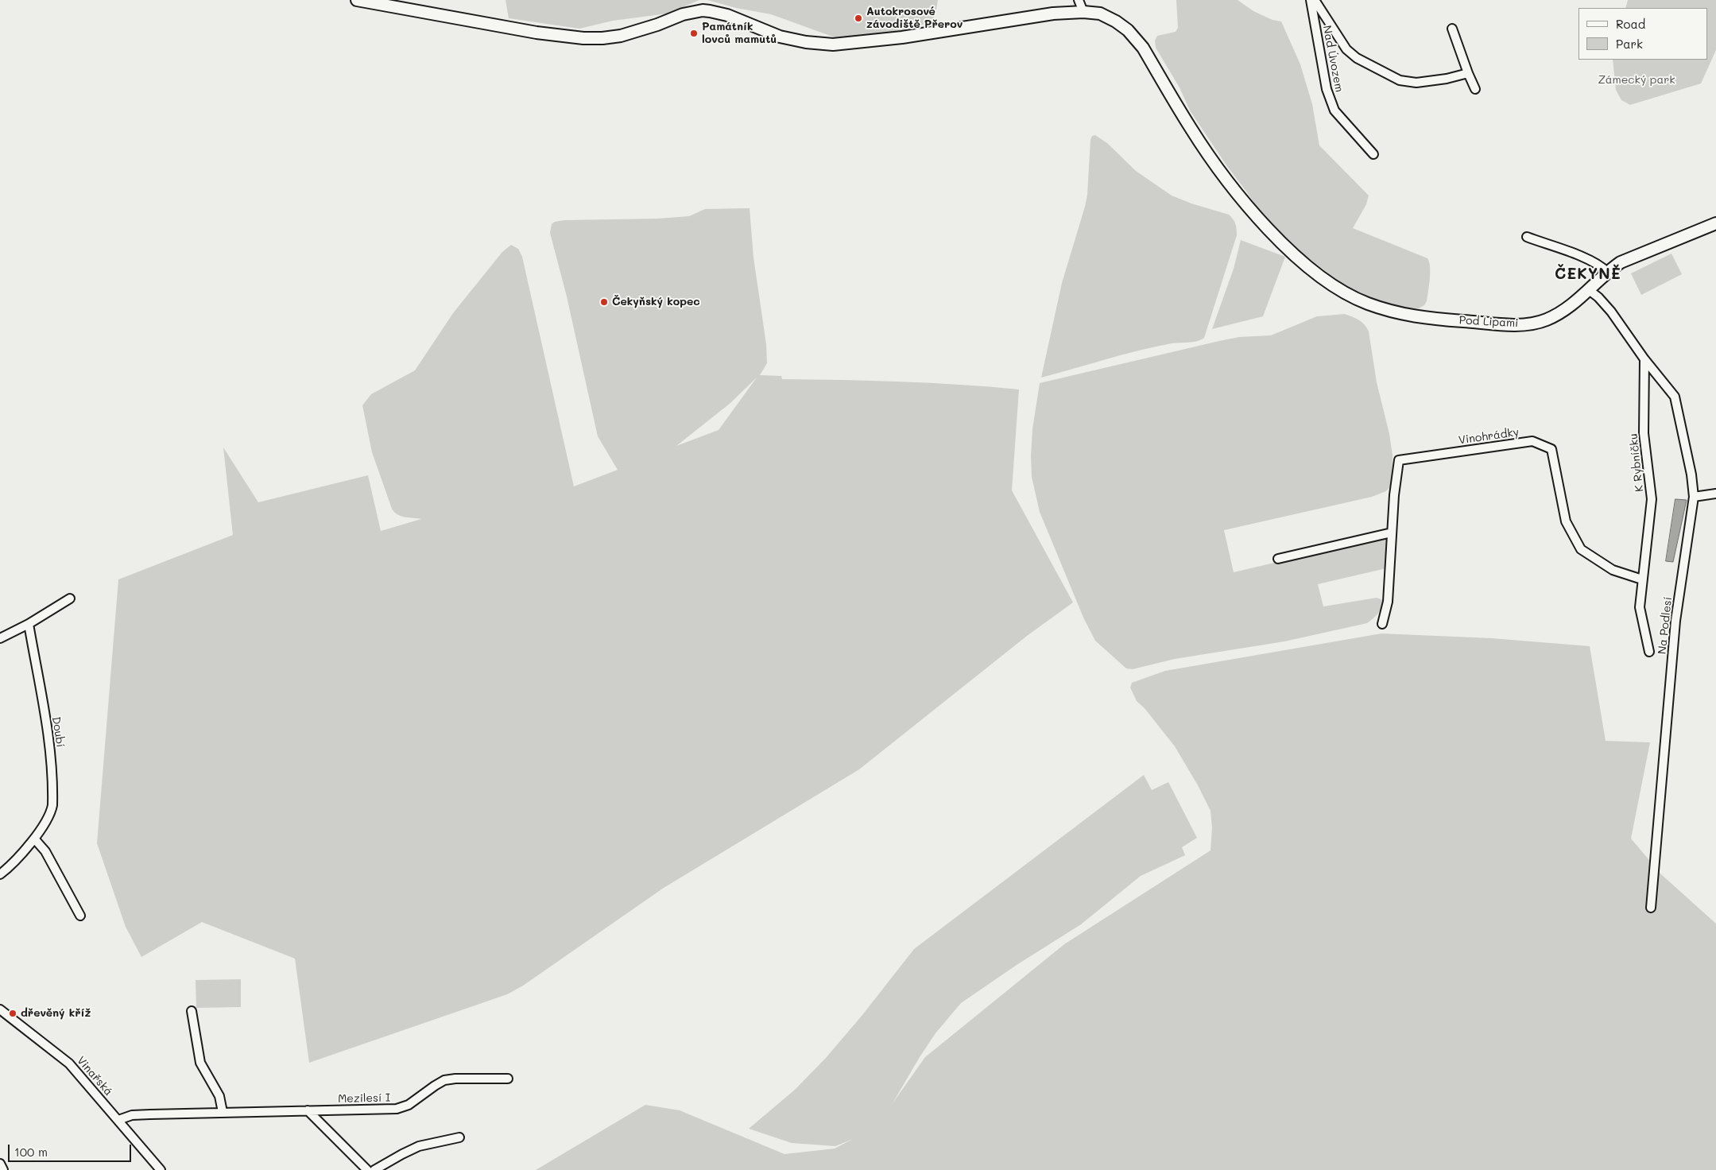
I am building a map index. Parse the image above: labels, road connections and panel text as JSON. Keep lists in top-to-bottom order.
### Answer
{
  "streets": {
    "main road": ["Pod Lipami"],
    "street": [
      "Nad Úvozem",
      "Vinohrádky",
      "K Rybníčku",
      "Na Podlesí",
      "Doubí",
      "Vinařská",
      "Mezilesí I"
    ]
  },
  "crossings": [
    ["Vinohrádky", "K Rybníčku"],
    ["K Rybníčku", "Na Podlesí"],
    ["Vinařská", "Mezilesí I"]
  ],
  "districts": ["ČEKYNĚ"],
  "parks": ["Zámecký park"],
  "places": [
    "Autokrosové závodiště Přerov",
    "Památník lovců mamutů",
    "Čekyňský kopec",
    "dřevěný kříž"
  ],
  "legend": ["Road", "Park"],
  "scale_bar": "100 m"
}
